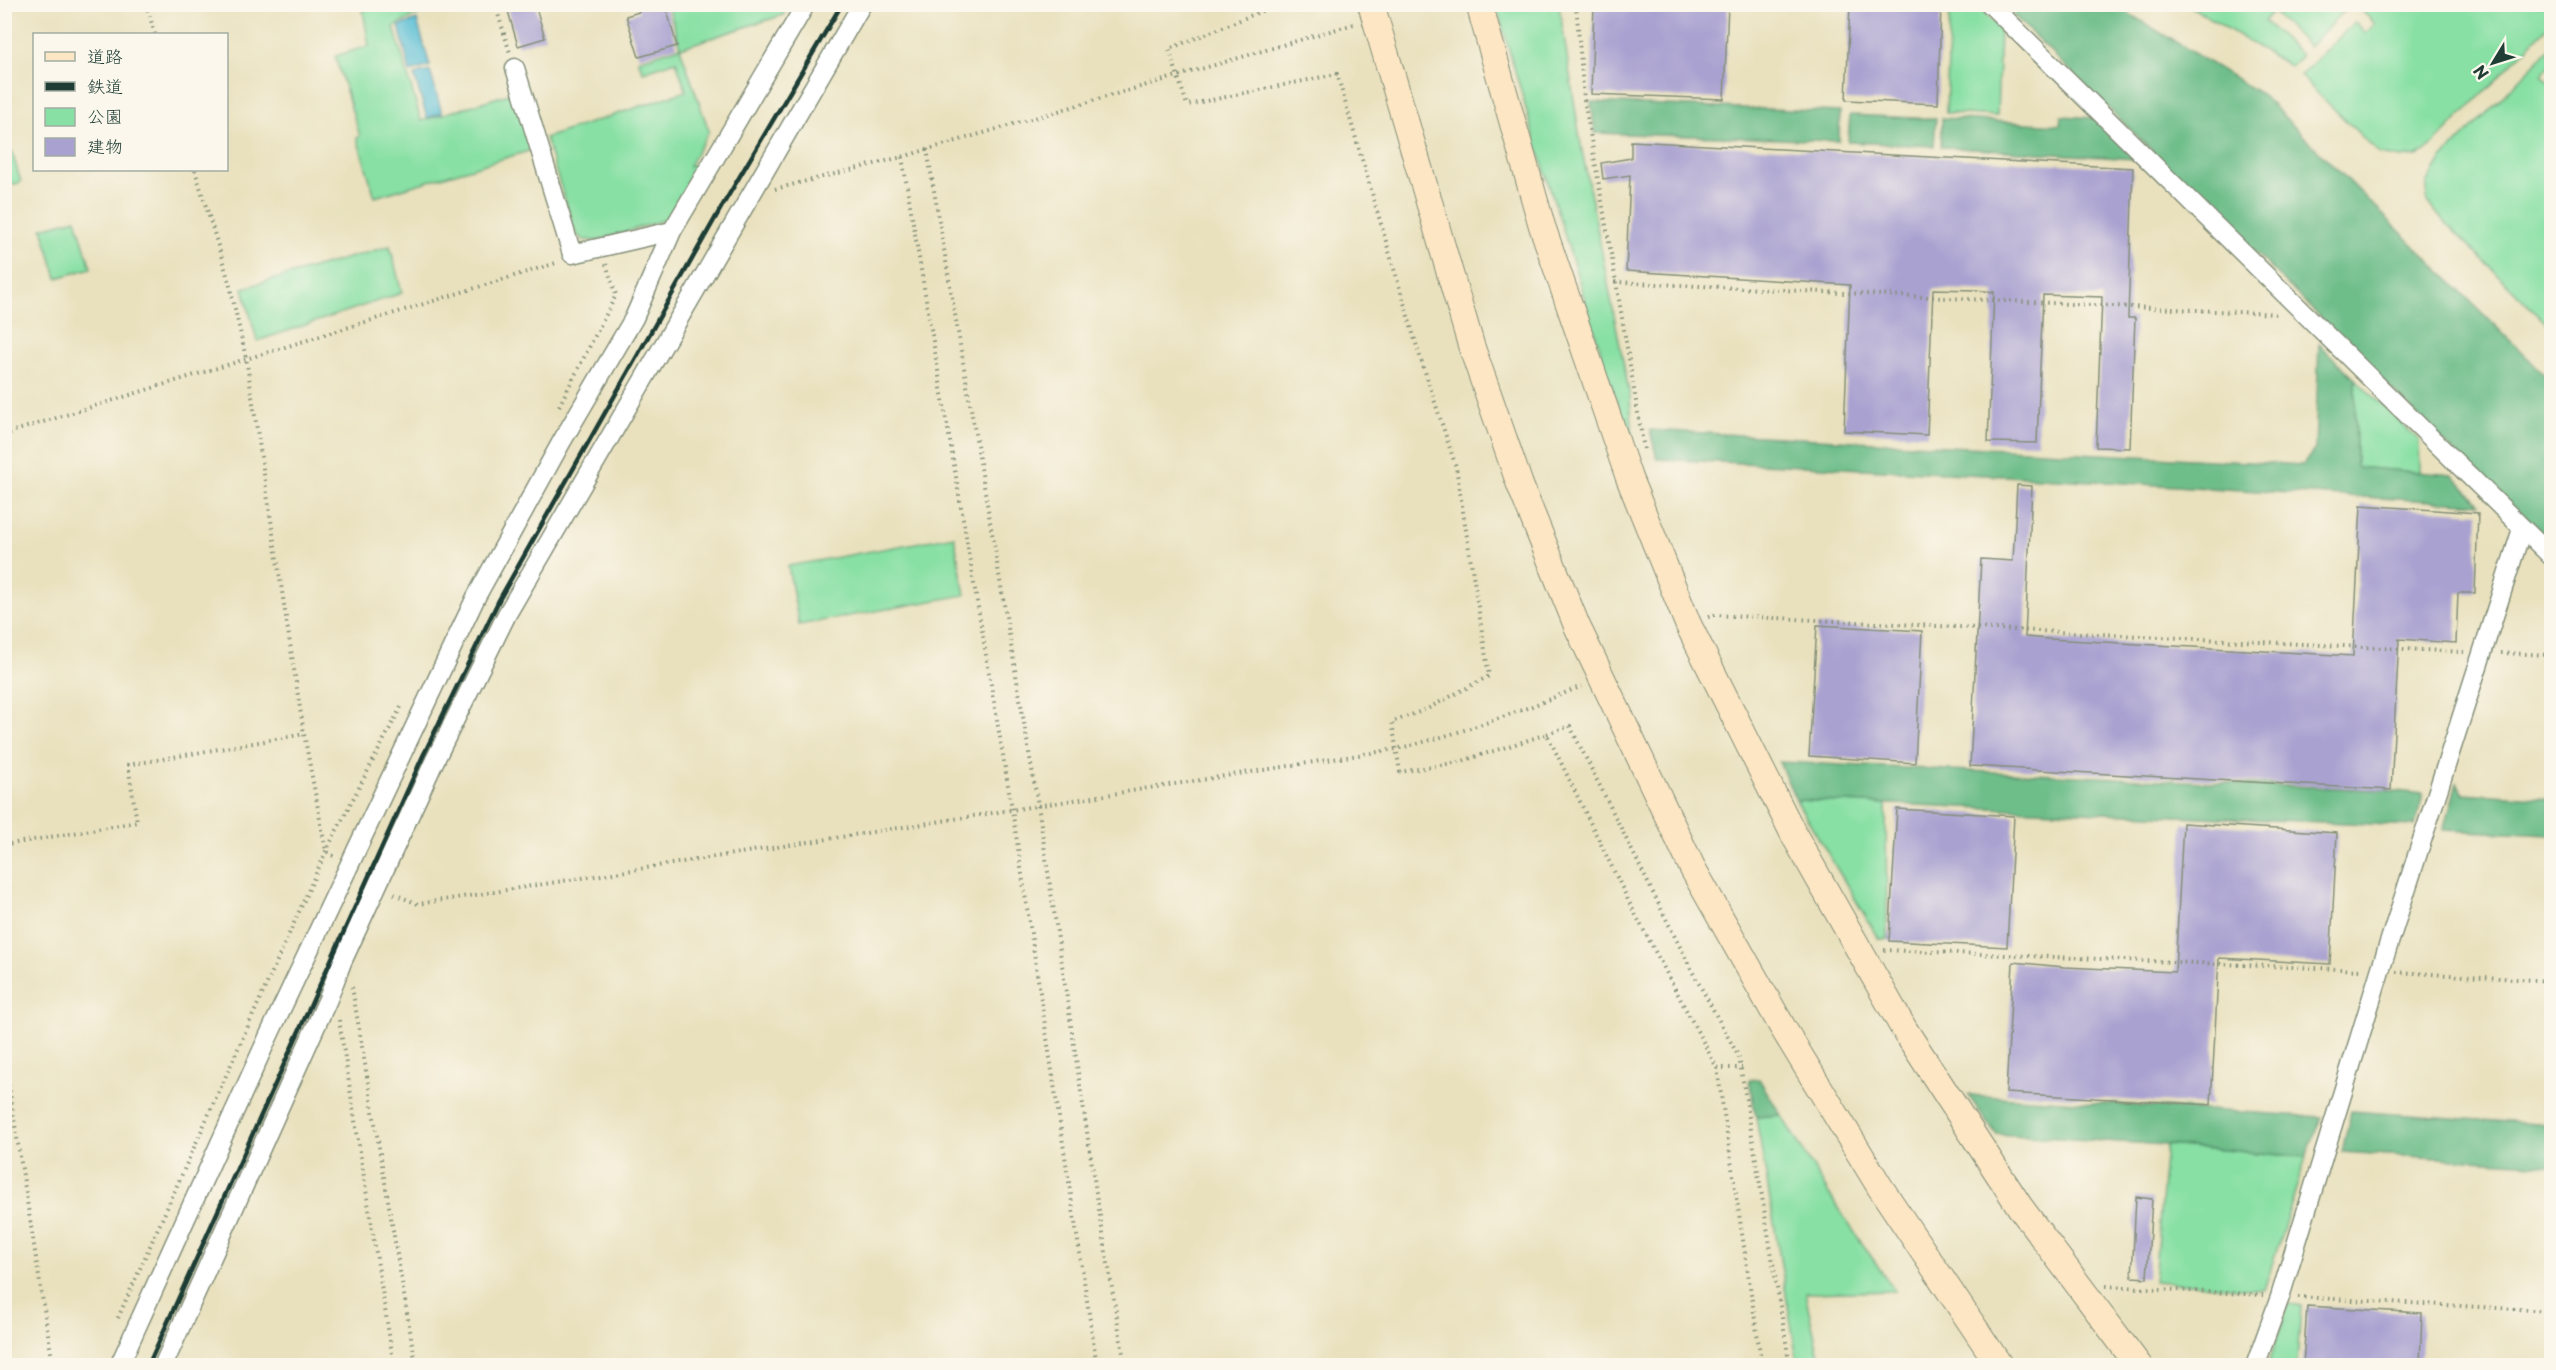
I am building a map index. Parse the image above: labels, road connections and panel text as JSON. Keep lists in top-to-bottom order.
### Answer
{
  "legend": [
    "道路",
    "鉄道",
    "公園",
    "建物"
  ],
  "north": "bottom left"
}
